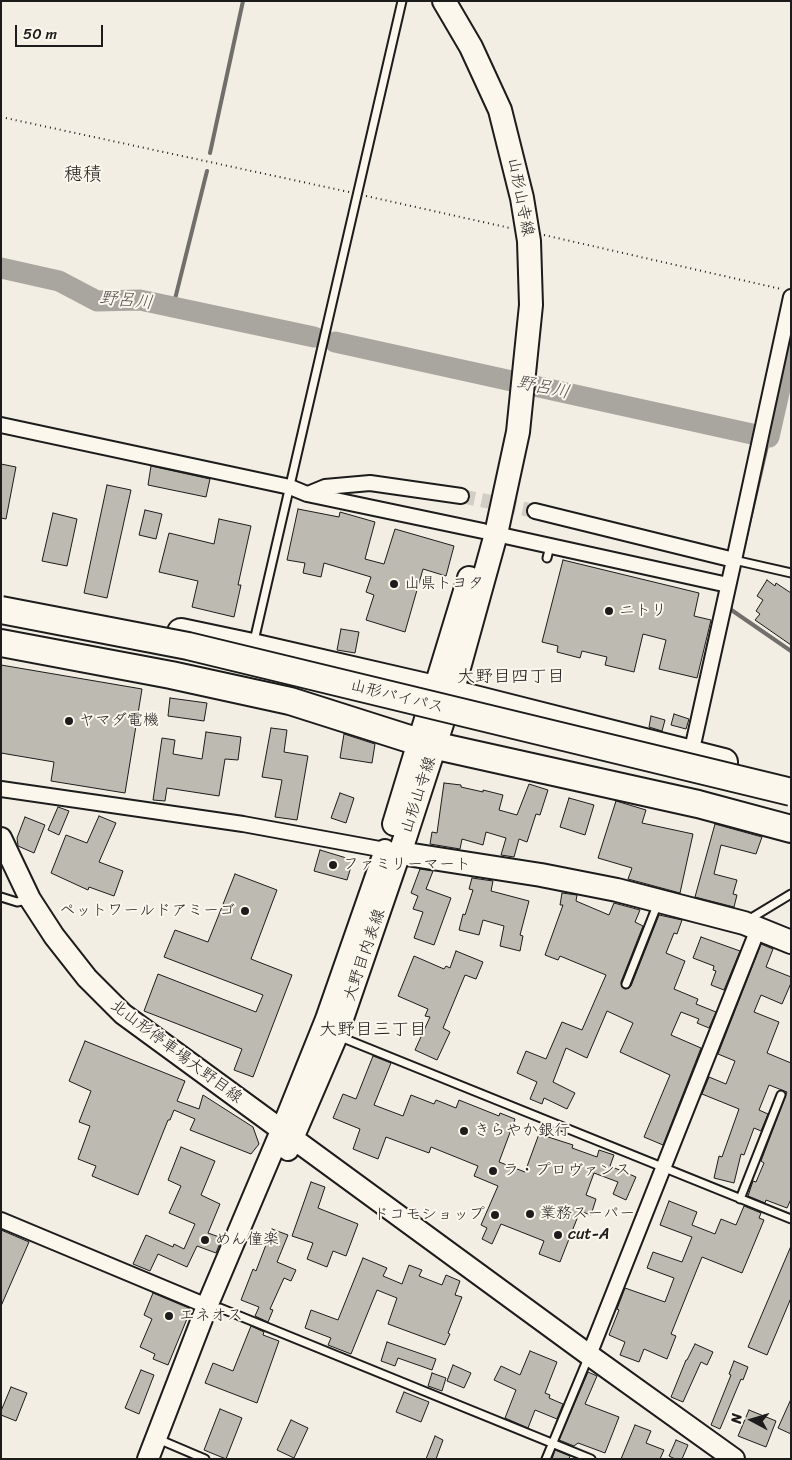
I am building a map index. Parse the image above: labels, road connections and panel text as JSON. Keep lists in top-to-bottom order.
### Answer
{
  "streets": {
    "highway": ["山形バイパス"],
    "main road": ["山形山寺線", "大野目内表線", "北山形停車場大野目線"]
  },
  "crossings": [
    ["山形山寺線", "大野目内表線"],
    ["大野目内表線", "北山形停車場大野目線"]
  ],
  "districts": ["穂積", "大野目四丁目", "大野目三丁目"],
  "water": ["野呂川"],
  "places": [
    "山県トヨタ",
    "ニトリ",
    "ヤマダ電機",
    "ファミリーマート",
    "ペットワールドアミーゴ",
    "きらやか銀行",
    "ラ・プロヴァンス",
    "業務スーパー",
    "ドコモショップ",
    "cut-A",
    "めん僮楽",
    "エネオス"
  ],
  "scale_bar": "50 m",
  "north": "left"
}
